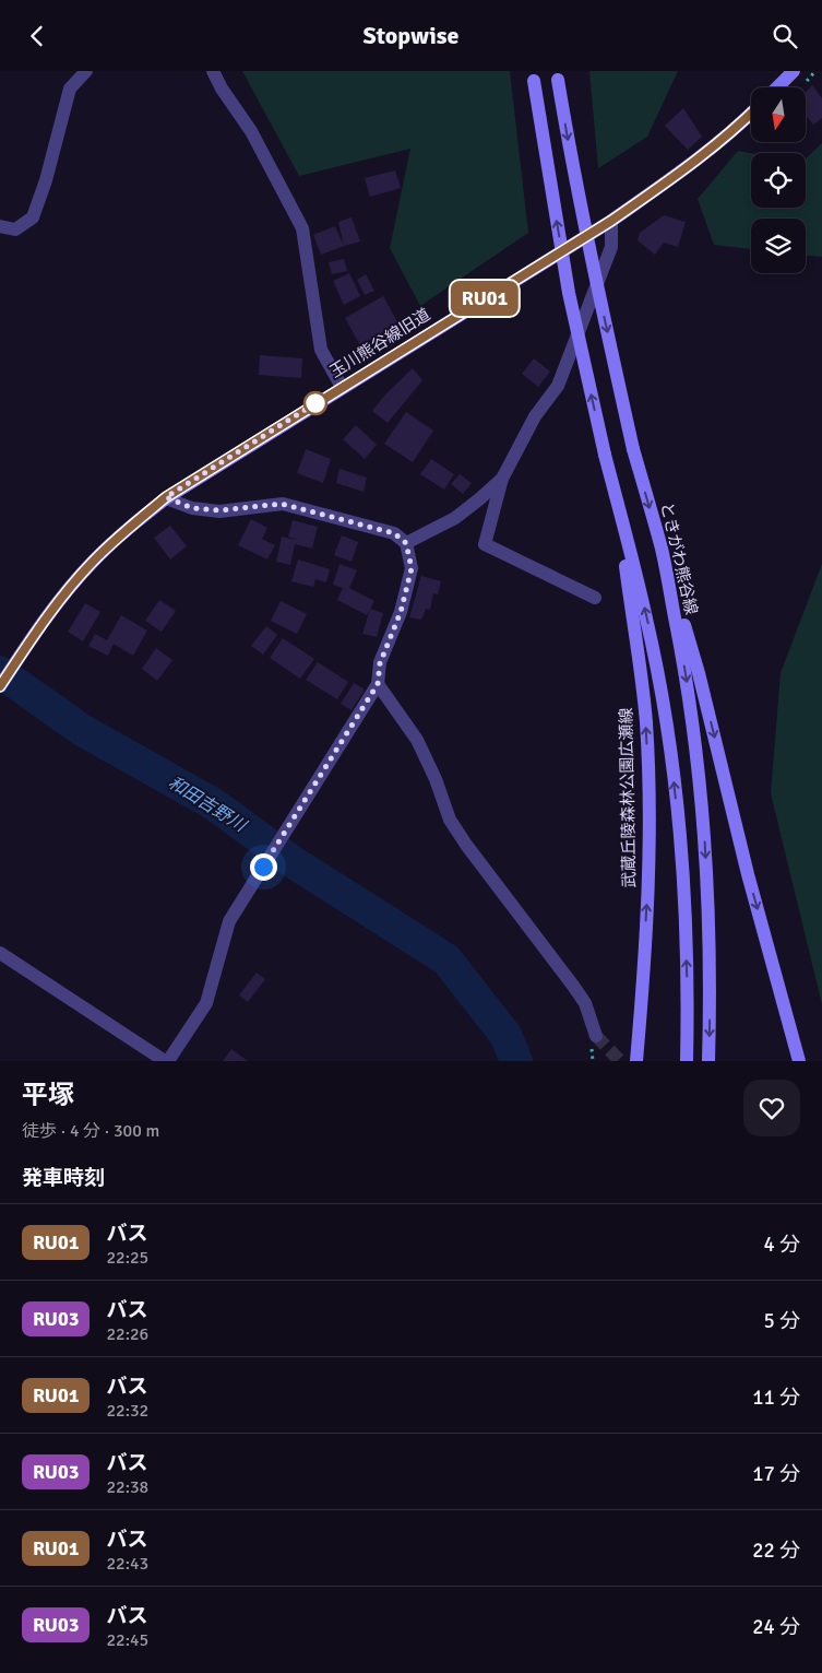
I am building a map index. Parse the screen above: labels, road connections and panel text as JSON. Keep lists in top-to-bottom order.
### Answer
{
  "streets": {
    "main road": ["玉川熊谷線旧道", "ときがわ熊谷線", "武蔵丘陵森林公園広瀬線"]
  },
  "water": ["和田吉野川"],
  "lines": ["bus line RU01"],
  "north": "bottom",
  "page": {
    "header": "Stopwise",
    "on_map": "RU01",
    "heading": [
      ["平塚", "徒歩 · 4 分 · 300 m"],
      "発車時刻"
    ],
    "list": [
      {
        "mark": "RU01",
        "name": "バス",
        "note": "22:25",
        "value": "4 分"
      },
      {
        "mark": "RU03",
        "name": "バス",
        "note": "22:26",
        "value": "5 分"
      },
      {
        "mark": "RU01",
        "name": "バス",
        "note": "22:32",
        "value": "11 分"
      },
      {
        "mark": "RU03",
        "name": "バス",
        "note": "22:38",
        "value": "17 分"
      },
      {
        "mark": "RU01",
        "name": "バス",
        "note": "22:43",
        "value": "22 分"
      },
      {
        "mark": "RU03",
        "name": "バス",
        "note": "22:45",
        "value": "24 分"
      }
    ]
  }
}
